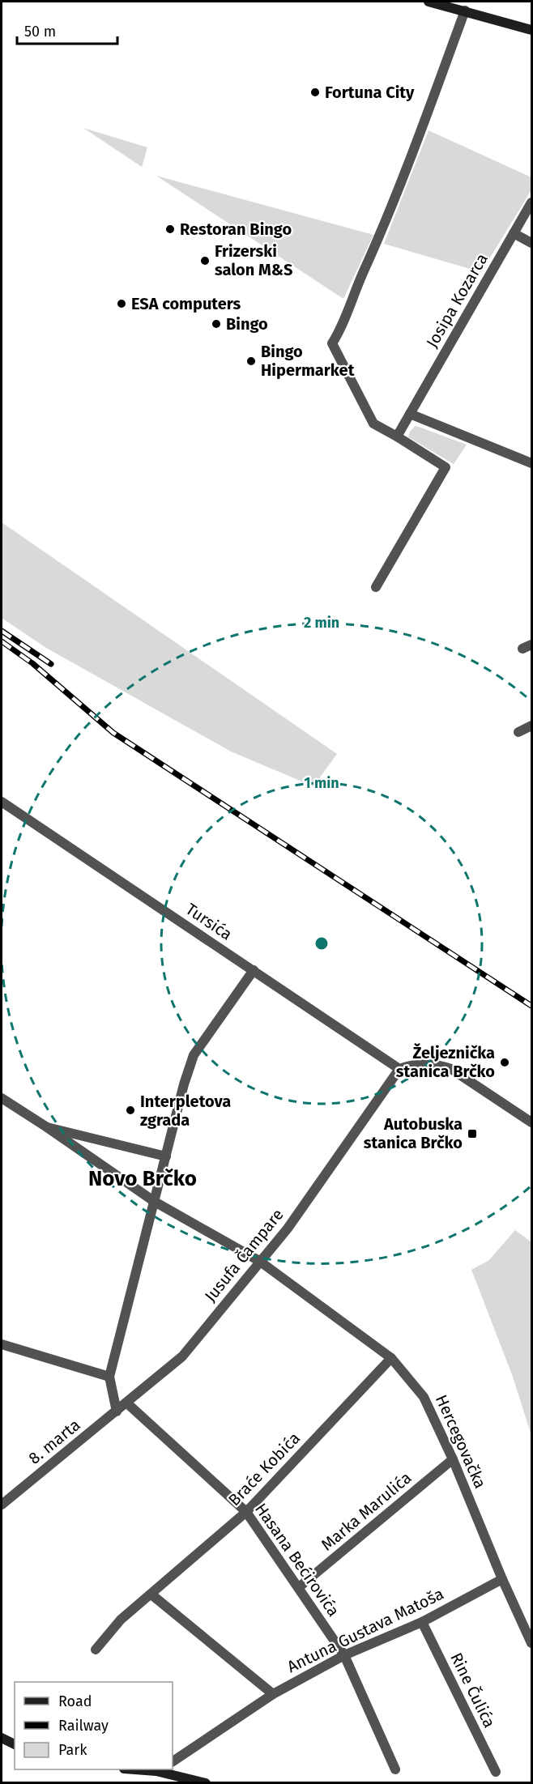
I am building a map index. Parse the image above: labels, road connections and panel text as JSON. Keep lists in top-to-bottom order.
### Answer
{
  "streets": {
    "street": [
      "Josipa Kozarca",
      "Tursića",
      "Jusufa Čampare",
      "8. marta",
      "Hercegovačka",
      "Braće Kobića",
      "Marka Marulića",
      "Hasana Bećirovića",
      "Antuna Gustava Matoša",
      "Rine Čulića"
    ]
  },
  "crossings": [
    ["Tursića", "Jusufa Čampare"],
    ["Jusufa Čampare", "8. marta"],
    ["Jusufa Čampare", "Hercegovačka"],
    ["Jusufa Čampare", "Hasana Bećirovića"],
    ["8. marta", "Hasana Bećirovića"],
    ["Hercegovačka", "Braće Kobića"],
    ["Hercegovačka", "Marka Marulića"],
    ["Hercegovačka", "Antuna Gustava Matoša"],
    ["Braće Kobića", "Hasana Bećirovića"],
    ["Marka Marulića", "Hasana Bećirovića"],
    ["Hasana Bećirovića", "Antuna Gustava Matoša"],
    ["Antuna Gustava Matoša", "Rine Čulića"]
  ],
  "districts": ["Novo Brčko"],
  "places": {
    "other": [
      "Fortuna City",
      "Restoran Bingo",
      "Frizerski salon M&S",
      "ESA computers",
      "Bingo",
      "Bingo Hipermarket",
      "Željeznička stanica Brčko",
      "Interpletova zgrada"
    ],
    "transit": ["Autobuska stanica Brčko"]
  },
  "legend": ["Road", "Railway", "Park"],
  "scale_bar": "50 m",
  "rings": ["2 min", "1 min"]
}
